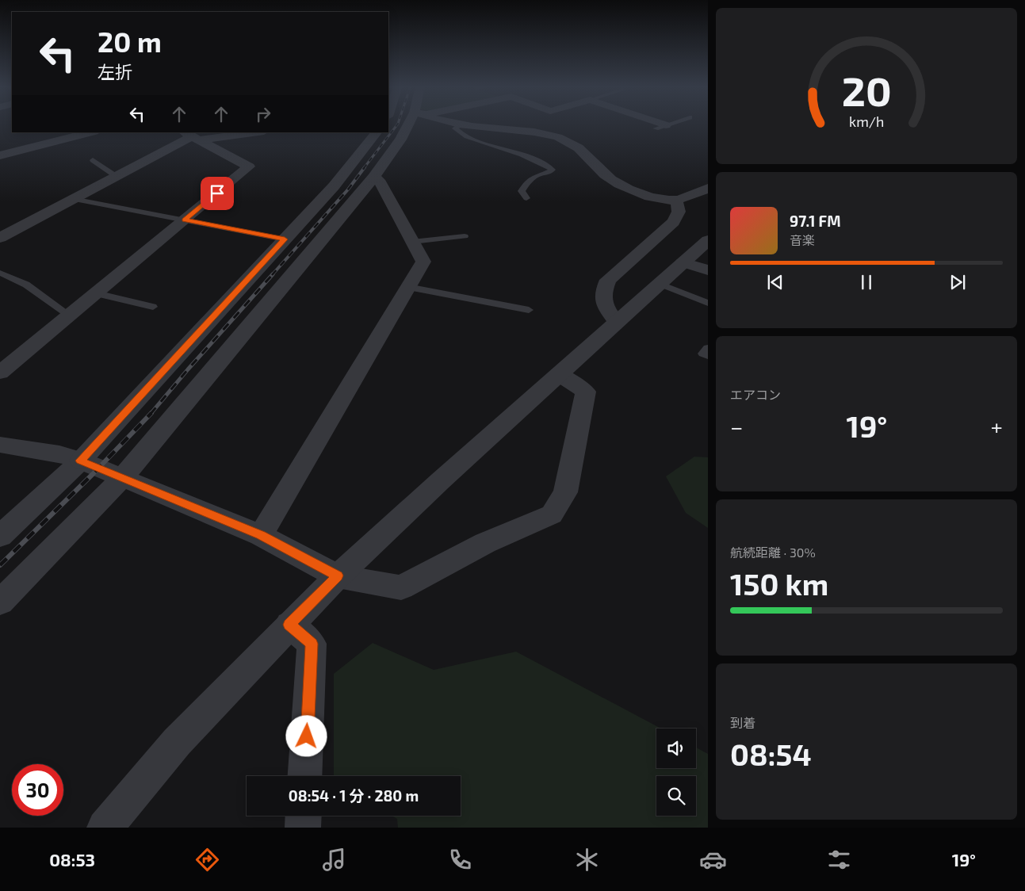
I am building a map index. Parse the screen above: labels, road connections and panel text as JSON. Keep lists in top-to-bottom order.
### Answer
{
  "page": {
    "turn": ["20 m", "左折"],
    "song": ["97.1 FM", "音楽"],
    "tile": [
      "エアコン",
      ["航続距離 · 30%", "150 km"],
      ["到着", "08:54"]
    ],
    "heat": ["−", "19°", "+"],
    "limit": "30",
    "trip": "08:54 · 1 分 · 280 m",
    "tabs": ["08:53", "19°"],
    "gauge": ["20", "km/h"]
  }
}
